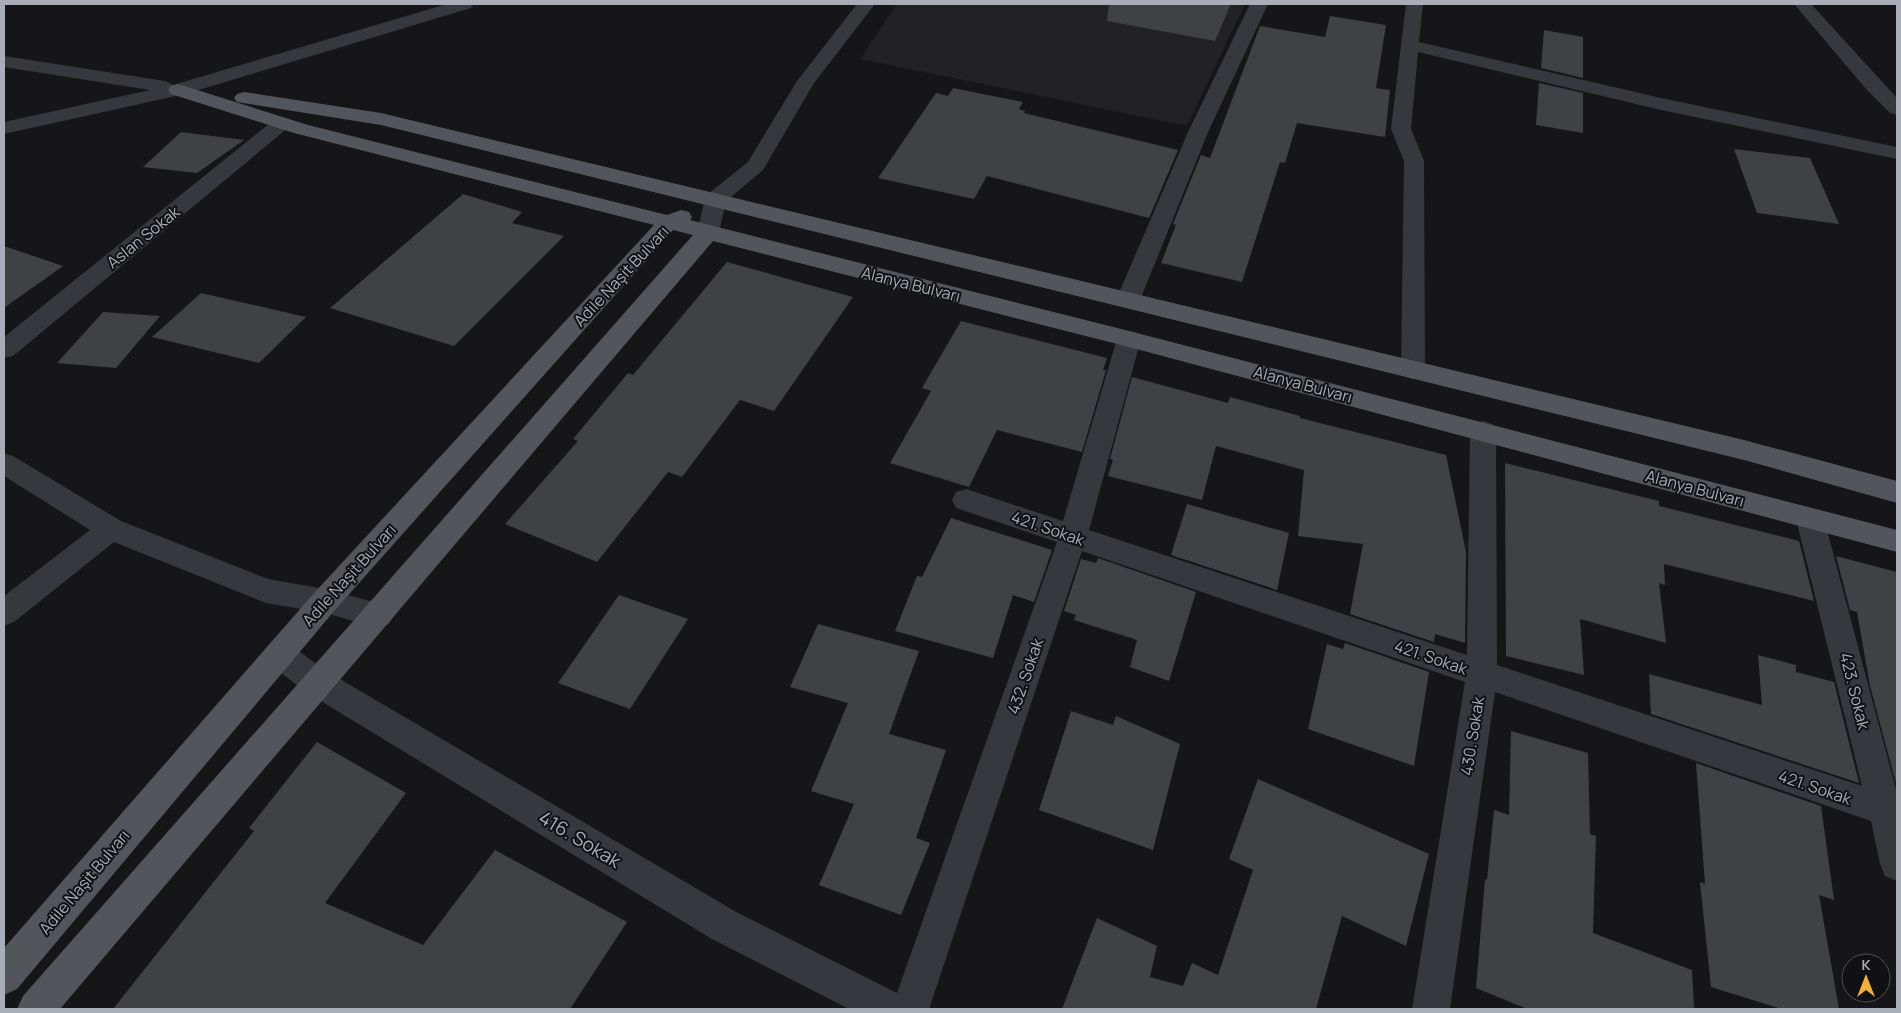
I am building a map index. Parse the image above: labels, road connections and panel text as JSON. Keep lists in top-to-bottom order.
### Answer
{
  "streets": {
    "main road": ["Adile Naşit Bulvarı", "Alanya Bulvarı"],
    "street": [
      "Aslan Sokak",
      "421. Sokak",
      "432. Sokak",
      "423. Sokak",
      "430. Sokak",
      "416. Sokak"
    ]
  },
  "crossings": [
    ["Aslan Sokak", "Alanya Bulvarı"],
    ["Adile Naşit Bulvarı", "Alanya Bulvarı"],
    ["Adile Naşit Bulvarı", "416. Sokak"],
    ["Alanya Bulvarı", "432. Sokak"],
    ["Alanya Bulvarı", "423. Sokak"],
    ["Alanya Bulvarı", "430. Sokak"],
    ["421. Sokak", "432. Sokak"],
    ["421. Sokak", "423. Sokak"],
    ["421. Sokak", "430. Sokak"]
  ],
  "north": "top"
}
